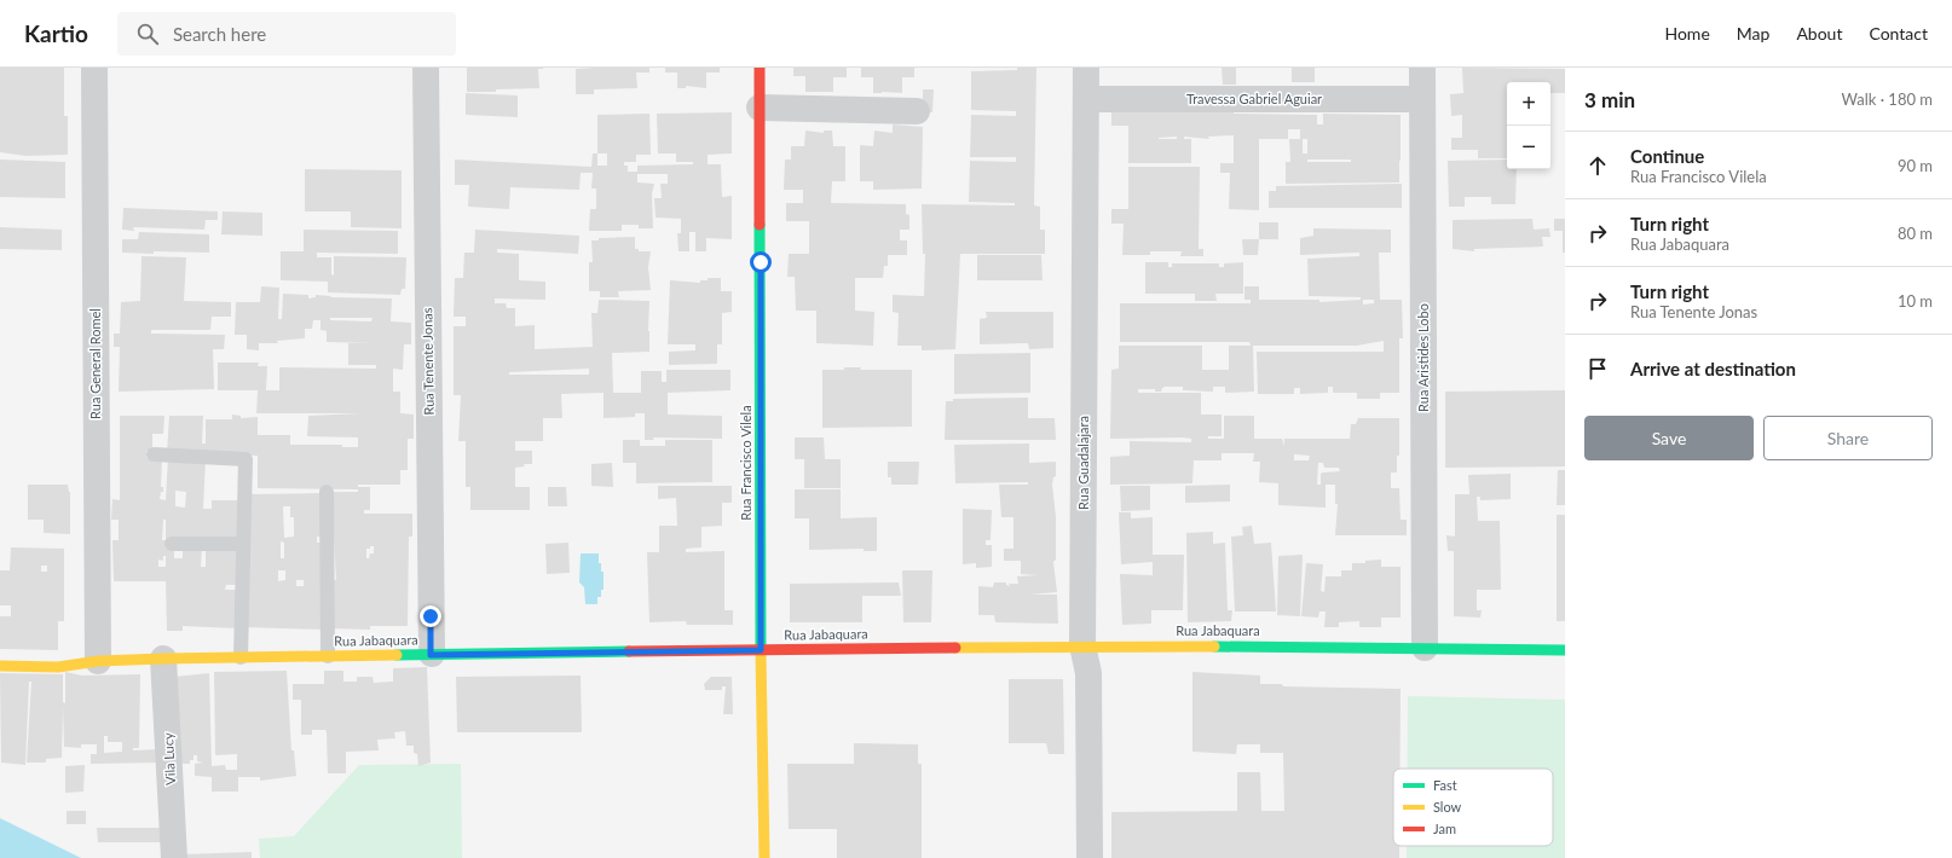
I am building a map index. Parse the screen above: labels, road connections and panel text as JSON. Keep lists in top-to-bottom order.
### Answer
{
  "streets": {
    "street": [
      "Travessa Gabriel Aguiar",
      "Rua Aristides Lobo",
      "Rua Tenente Jonas",
      "Rua General Romel",
      "Rua Francisco Vilela",
      "Rua Guadalajara",
      "Rua Jabaquara",
      "Vila Lucy"
    ]
  },
  "crossings": [
    ["Travessa Gabriel Aguiar", "Rua Aristides Lobo"],
    ["Travessa Gabriel Aguiar", "Rua Guadalajara"],
    ["Rua Aristides Lobo", "Rua Jabaquara"],
    ["Rua Tenente Jonas", "Rua Jabaquara"],
    ["Rua General Romel", "Rua Jabaquara"],
    ["Rua Francisco Vilela", "Rua Jabaquara"],
    ["Rua Guadalajara", "Rua Jabaquara"],
    ["Rua Jabaquara", "Vila Lucy"]
  ],
  "legend": ["Fast", "Slow", "Jam"],
  "page": {
    "header": "Kartio",
    "search": "Search here",
    "nav": [
      "Home",
      "Map",
      "About",
      "Contact"
    ],
    "heading": ["3 min", "Walk · 180 m"],
    "map_buttons": ["+", "−"],
    "list": [
      ["Continue", "Rua Francisco Vilela", "90 m"],
      ["Turn right", "Rua Jabaquara", "80 m"],
      ["Turn right", "Rua Tenente Jonas", "10 m"],
      "Arrive at destination"
    ],
    "buttons": ["Save", "Share"]
  }
}
